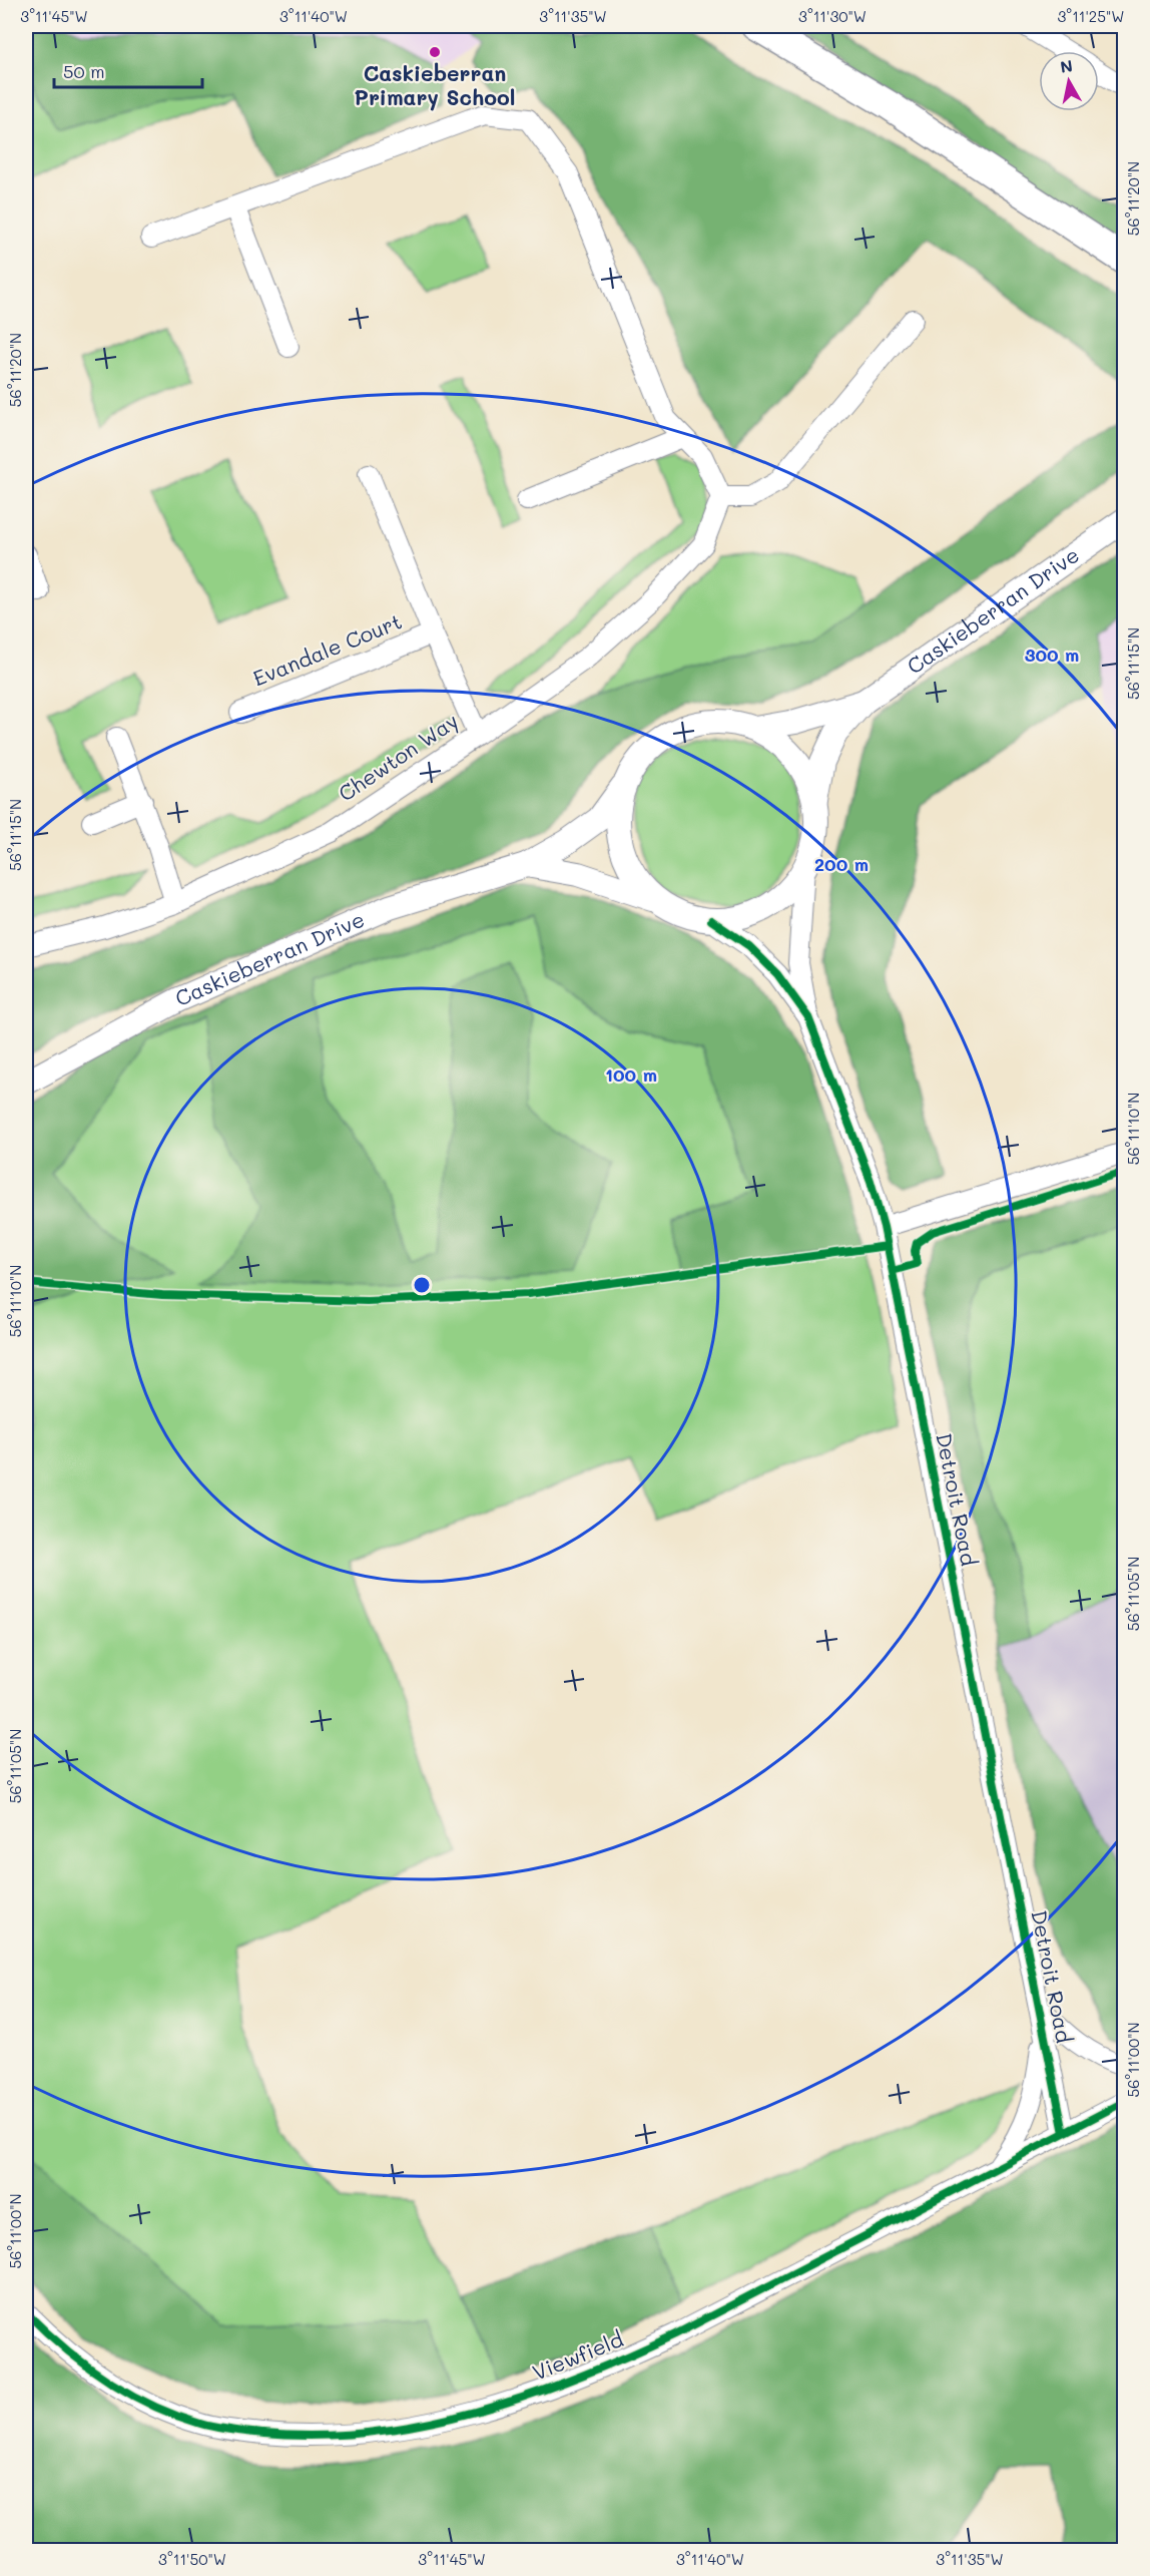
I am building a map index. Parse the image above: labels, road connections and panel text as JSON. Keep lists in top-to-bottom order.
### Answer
{
  "streets": {
    "street": [
      "Caskieberran Drive",
      "Evandale Court",
      "Chewton Way",
      "Detroit Road",
      "Viewfield"
    ]
  },
  "crossings": [
    ["Caskieberran Drive", "Detroit Road"],
    ["Evandale Court", "Chewton Way"],
    ["Detroit Road", "Viewfield"]
  ],
  "places": ["Caskieberran Primary School"],
  "scale_bar": "50 m",
  "north": "top",
  "coordinates": [
    "3°11'45\"W",
    "3°11'40\"W",
    "3°11'35\"W",
    "3°11'30\"W",
    "3°11'25\"W",
    "56°11'20\"N",
    "56°11'15\"N",
    "56°11'10\"N",
    "56°11'05\"N",
    "56°11'00\"N",
    "3°11'50\"W"
  ],
  "rings": ["300 m", "200 m", "100 m"]
}
